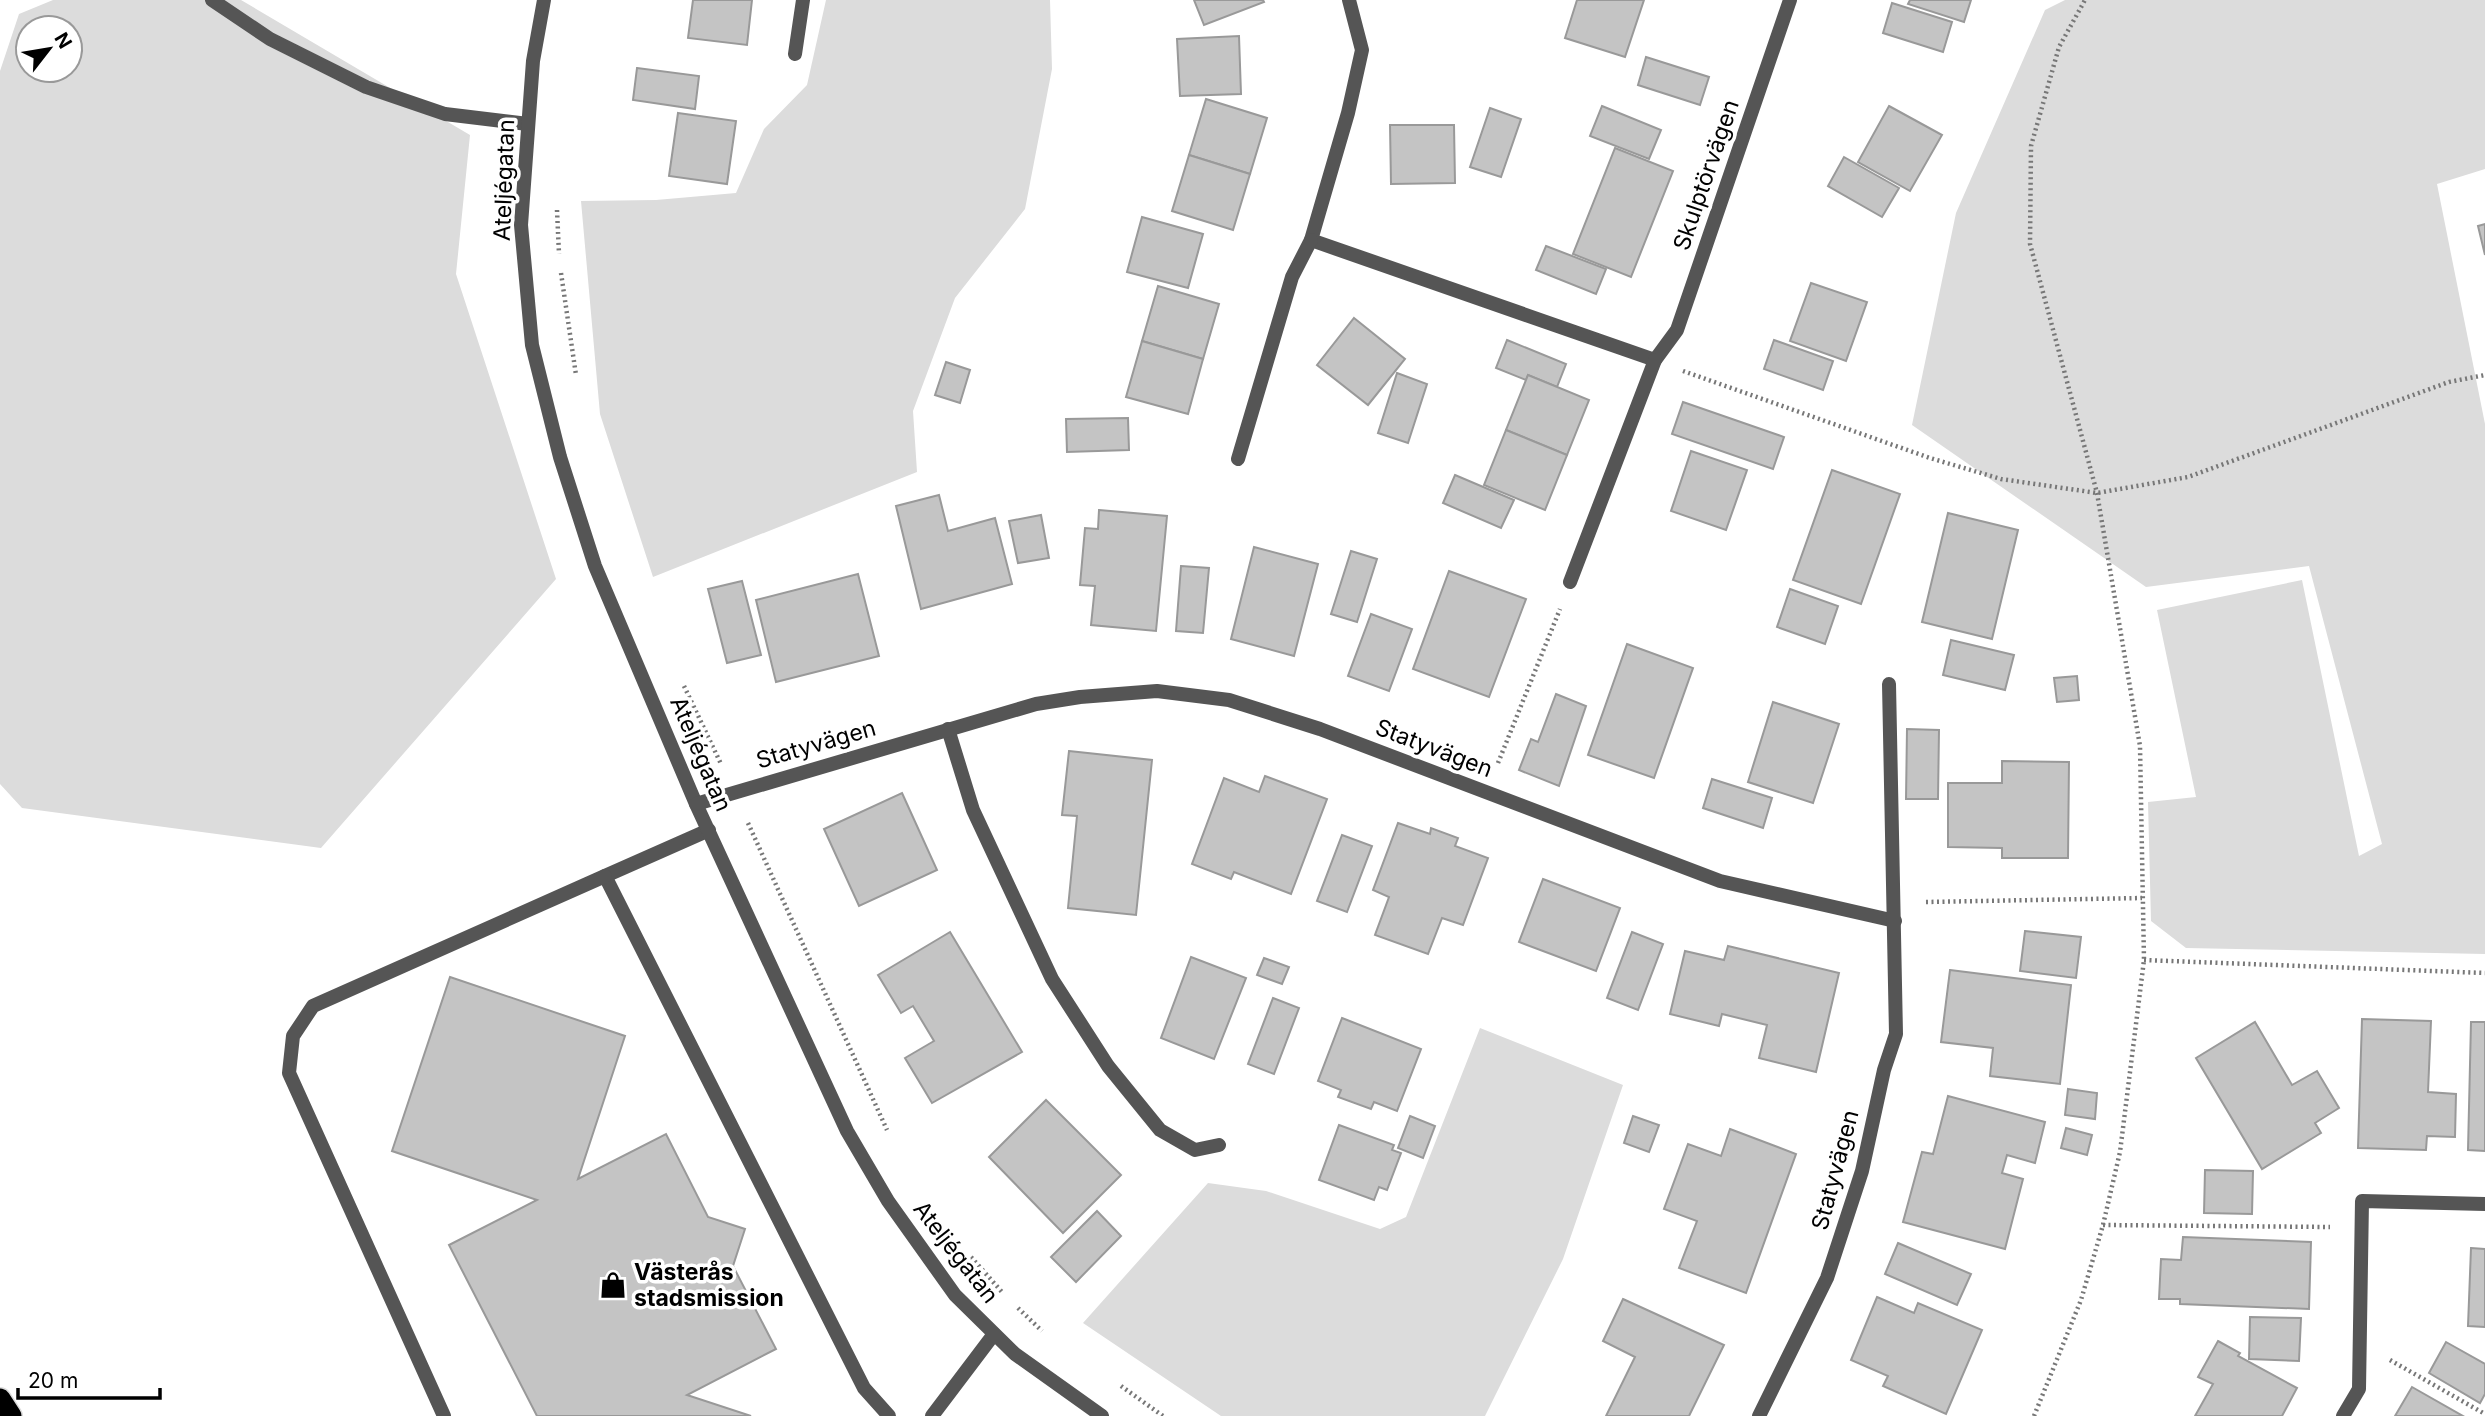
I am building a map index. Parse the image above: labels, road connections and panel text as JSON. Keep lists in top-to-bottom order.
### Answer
{
  "streets": {
    "street": ["Skulptörvägen", "Ateljégatan", "Statyvägen"]
  },
  "crossings": [
    ["Ateljégatan", "Statyvägen"]
  ],
  "places": {
    "shop": ["Västerås stadsmission"]
  },
  "scale_bar": "20 m",
  "north": "top right"
}
